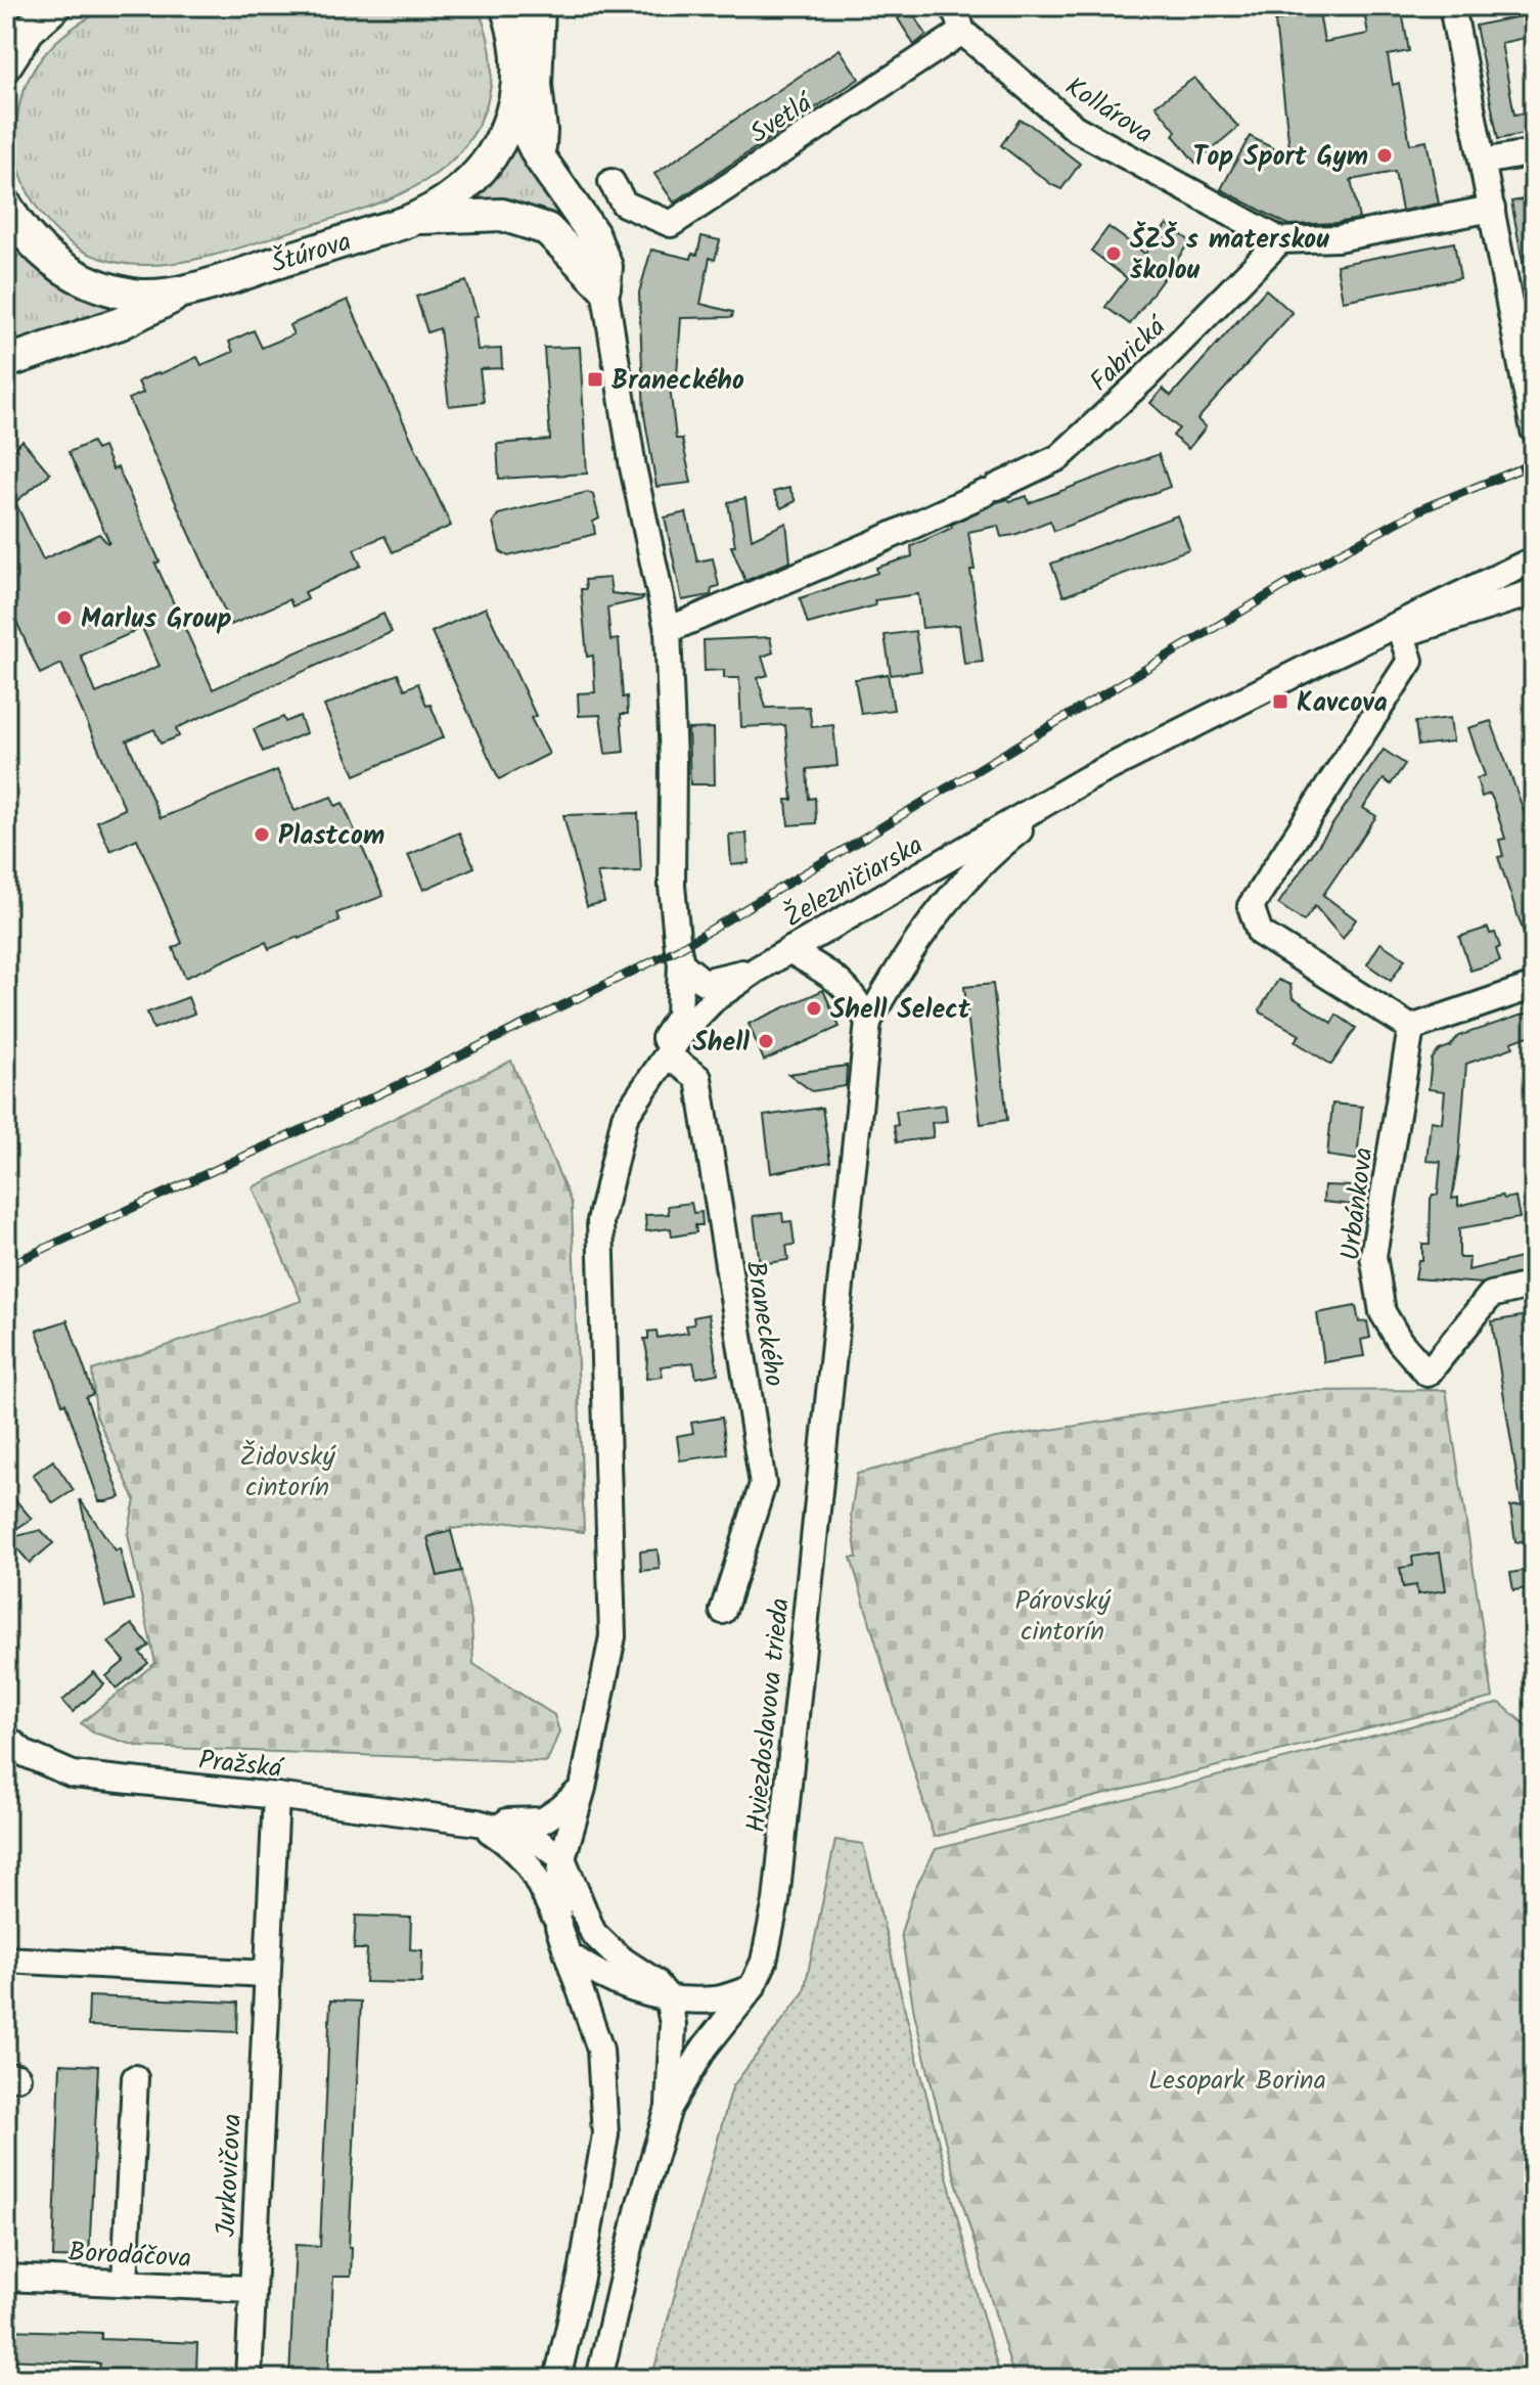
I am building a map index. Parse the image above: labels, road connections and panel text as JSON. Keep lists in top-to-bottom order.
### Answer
{
  "streets": {
    "main road": ["Štúrova"],
    "street": [
      "Kollárova",
      "Svetlá",
      "Fabrická",
      "Železničiarska",
      "Urbánkova",
      "Braneckého",
      "Hviezdoslavova trieda",
      "Pražská",
      "Jurkovičova",
      "Borodáčova"
    ]
  },
  "crossings": [
    ["Kollárova", "Svetlá"],
    ["Kollárova", "Fabrická"],
    ["Železničiarska", "Braneckého"],
    ["Železničiarska", "Hviezdoslavova trieda"],
    ["Pražská", "Jurkovičova"],
    ["Jurkovičova", "Borodáčova"]
  ],
  "parks": ["Židovský cintorín", "Párovský cintorín", "Lesopark Borina"],
  "places": {
    "other": [
      "Top Sport Gym",
      "ŠZŠ s materskou školou",
      "Marlus Group",
      "Plastcom",
      "Shell Select",
      "Shell"
    ],
    "transit": ["Braneckého", "Kavcova"]
  }
}
